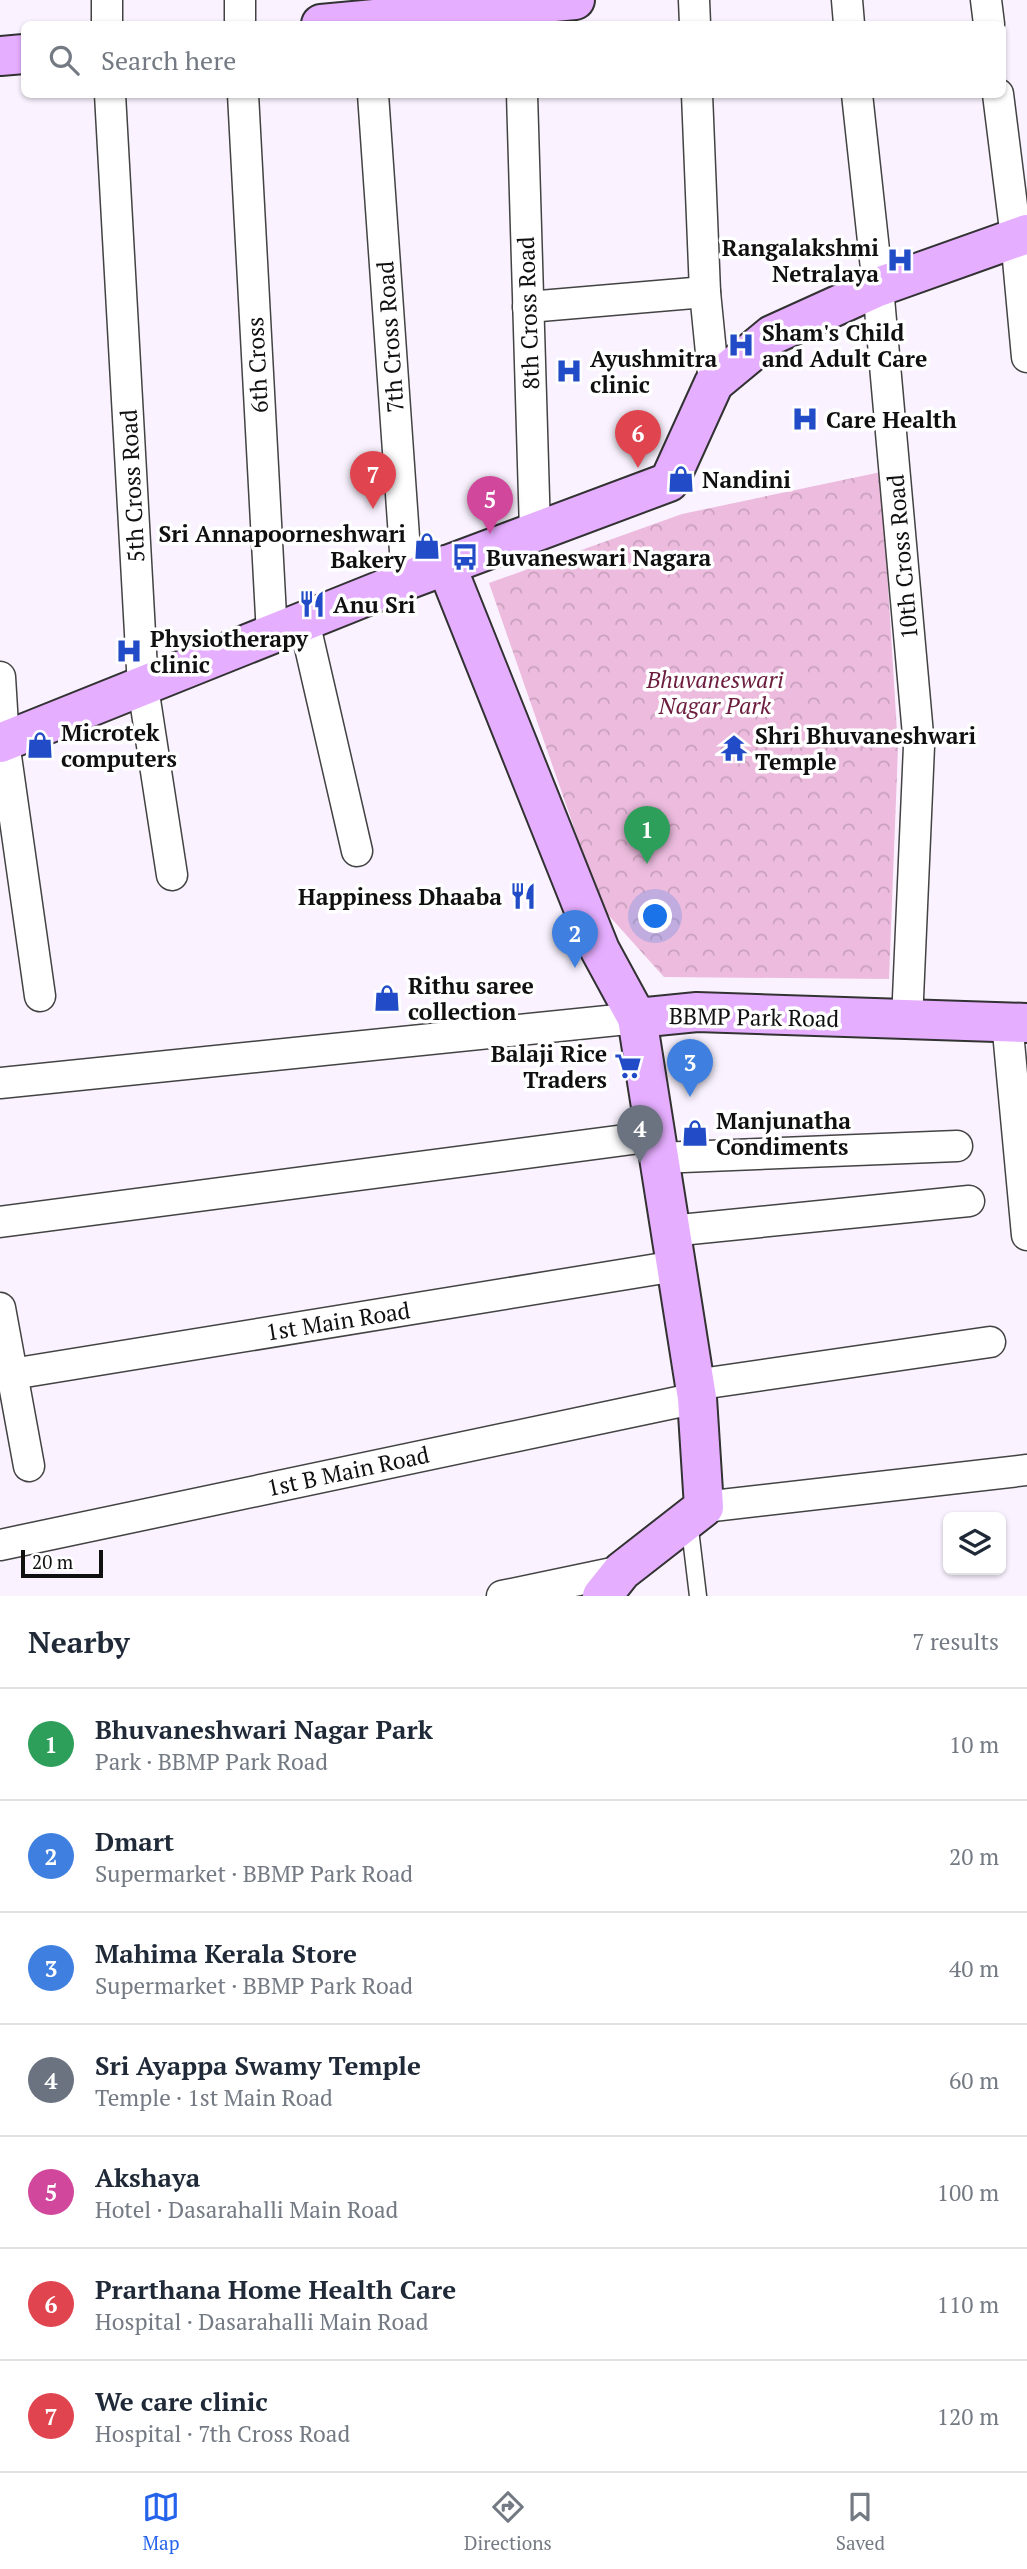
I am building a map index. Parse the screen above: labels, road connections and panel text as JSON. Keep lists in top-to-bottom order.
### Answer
{
  "streets": {
    "street": [
      "8th Cross Road",
      "7th Cross Road",
      "6th Cross",
      "5th Cross Road",
      "10th Cross Road",
      "BBMP Park Road",
      "1st Main Road",
      "1st B Main Road"
    ]
  },
  "crossings": [
    ["10th Cross Road", "BBMP Park Road"]
  ],
  "parks": ["Bhuvaneswari Nagar Park"],
  "places": {
    "hospital": [
      "Rangalakshmi Netralaya",
      "Sham's Child and Adult Care",
      "Ayushmitra clinic",
      "Care Health",
      "Physiotherapy clinic"
    ],
    "shop": [
      "Nandini",
      "Sri Annapoorneshwari Bakery",
      "Microtek computers",
      "Rithu saree collection",
      "Manjunatha Condiments"
    ],
    "bus stop": ["Buvaneswari Nagara"],
    "restaurant": ["Anu Sri", "Happiness Dhaaba"],
    "temple": ["Shri Bhuvaneshwari Temple"],
    "supermarket": ["Balaji Rice Traders"]
  },
  "scale_bar": "20 m",
  "page": {
    "search": "Search here",
    "pins": [
      "6",
      "7",
      "5",
      "1",
      "2",
      "3",
      "4"
    ],
    "scale": "20 m",
    "heading": ["Nearby", "7 results"],
    "list": [
      {
        "mark": "1",
        "name": "Bhuvaneshwari Nagar Park",
        "note": "Park · BBMP Park Road",
        "value": "10 m"
      },
      {
        "mark": "2",
        "name": "Dmart",
        "note": "Supermarket · BBMP Park Road",
        "value": "20 m"
      },
      {
        "mark": "3",
        "name": "Mahima Kerala Store",
        "note": "Supermarket · BBMP Park Road",
        "value": "40 m"
      },
      {
        "mark": "4",
        "name": "Sri Ayappa Swamy Temple",
        "note": "Temple · 1st Main Road",
        "value": "60 m"
      },
      {
        "mark": "5",
        "name": "Akshaya",
        "note": "Hotel · Dasarahalli Main Road",
        "value": "100 m"
      },
      {
        "mark": "6",
        "name": "Prarthana Home Health Care",
        "note": "Hospital · Dasarahalli Main Road",
        "value": "110 m"
      },
      {
        "mark": "7",
        "name": "We care clinic",
        "note": "Hospital · 7th Cross Road",
        "value": "120 m"
      }
    ],
    "nav": ["Map", "Directions", "Saved"]
  }
}
